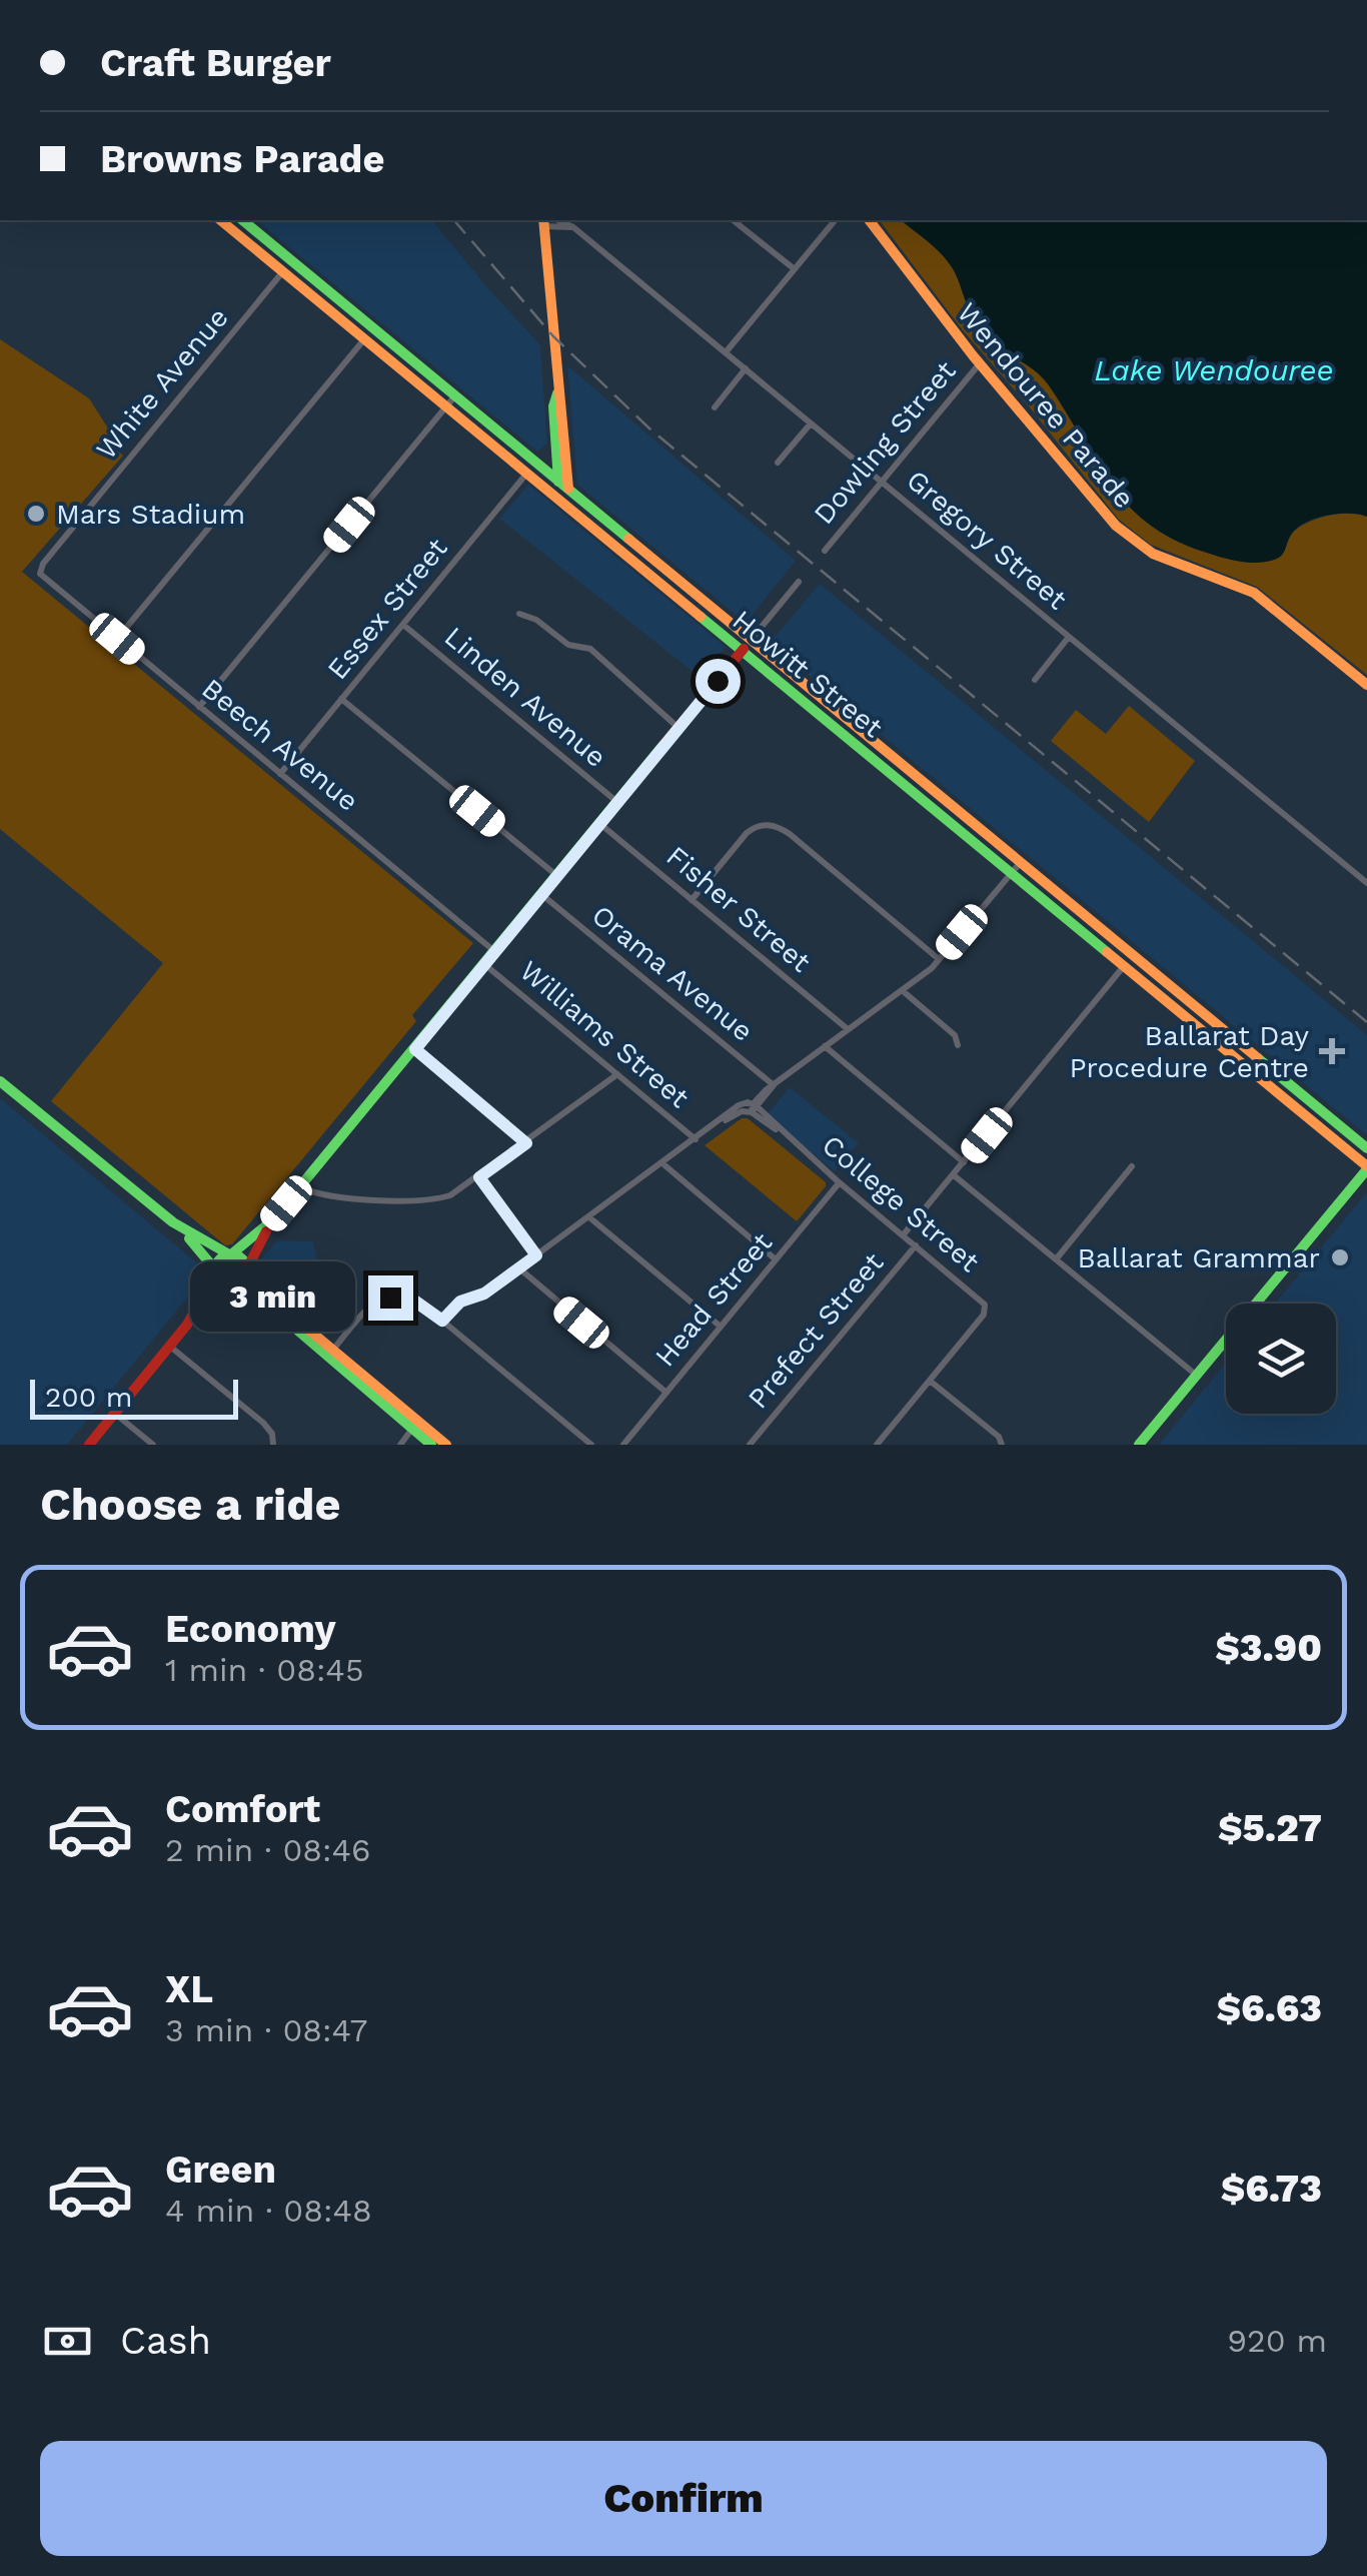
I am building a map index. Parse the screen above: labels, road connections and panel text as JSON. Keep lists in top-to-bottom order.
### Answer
{
  "streets": {
    "main road": ["Wendouree Parade", "Howitt Street"],
    "street": [
      "White Avenue",
      "Dowling Street",
      "Gregory Street",
      "Essex Street",
      "Linden Avenue",
      "Beech Avenue",
      "Fisher Street",
      "Orama Avenue",
      "Williams Street",
      "College Street",
      "Head Street",
      "Prefect Street"
    ]
  },
  "crossings": [
    ["White Avenue", "Howitt Street"],
    ["White Avenue", "Beech Avenue"],
    ["Wendouree Parade", "Dowling Street"],
    ["Dowling Street", "Gregory Street"],
    ["Essex Street", "Howitt Street"],
    ["Essex Street", "Linden Avenue"],
    ["Essex Street", "Beech Avenue"],
    ["College Street", "Head Street"],
    ["College Street", "Prefect Street"]
  ],
  "water": ["Lake Wendouree"],
  "places": {
    "other": ["Mars Stadium", "Ballarat Grammar"],
    "health": ["Ballarat Day Procedure Centre"]
  },
  "scale_bar": "200 m",
  "page": {
    "banner": ["Craft Burger", "Browns Parade"],
    "bubble": "3 min",
    "scale": "200 m",
    "heading": "Choose a ride",
    "list": [
      {
        "name": "Economy",
        "note": "1 min · 08:45",
        "value": "$3.90"
      },
      {
        "name": "Comfort",
        "note": "2 min · 08:46",
        "value": "$5.27"
      },
      {
        "name": "XL",
        "note": "3 min · 08:47",
        "value": "$6.63"
      },
      {
        "name": "Green",
        "note": "4 min · 08:48",
        "value": "$6.73"
      }
    ],
    "pay": ["Cash", "920 m"],
    "buttons": "Confirm"
  }
}
